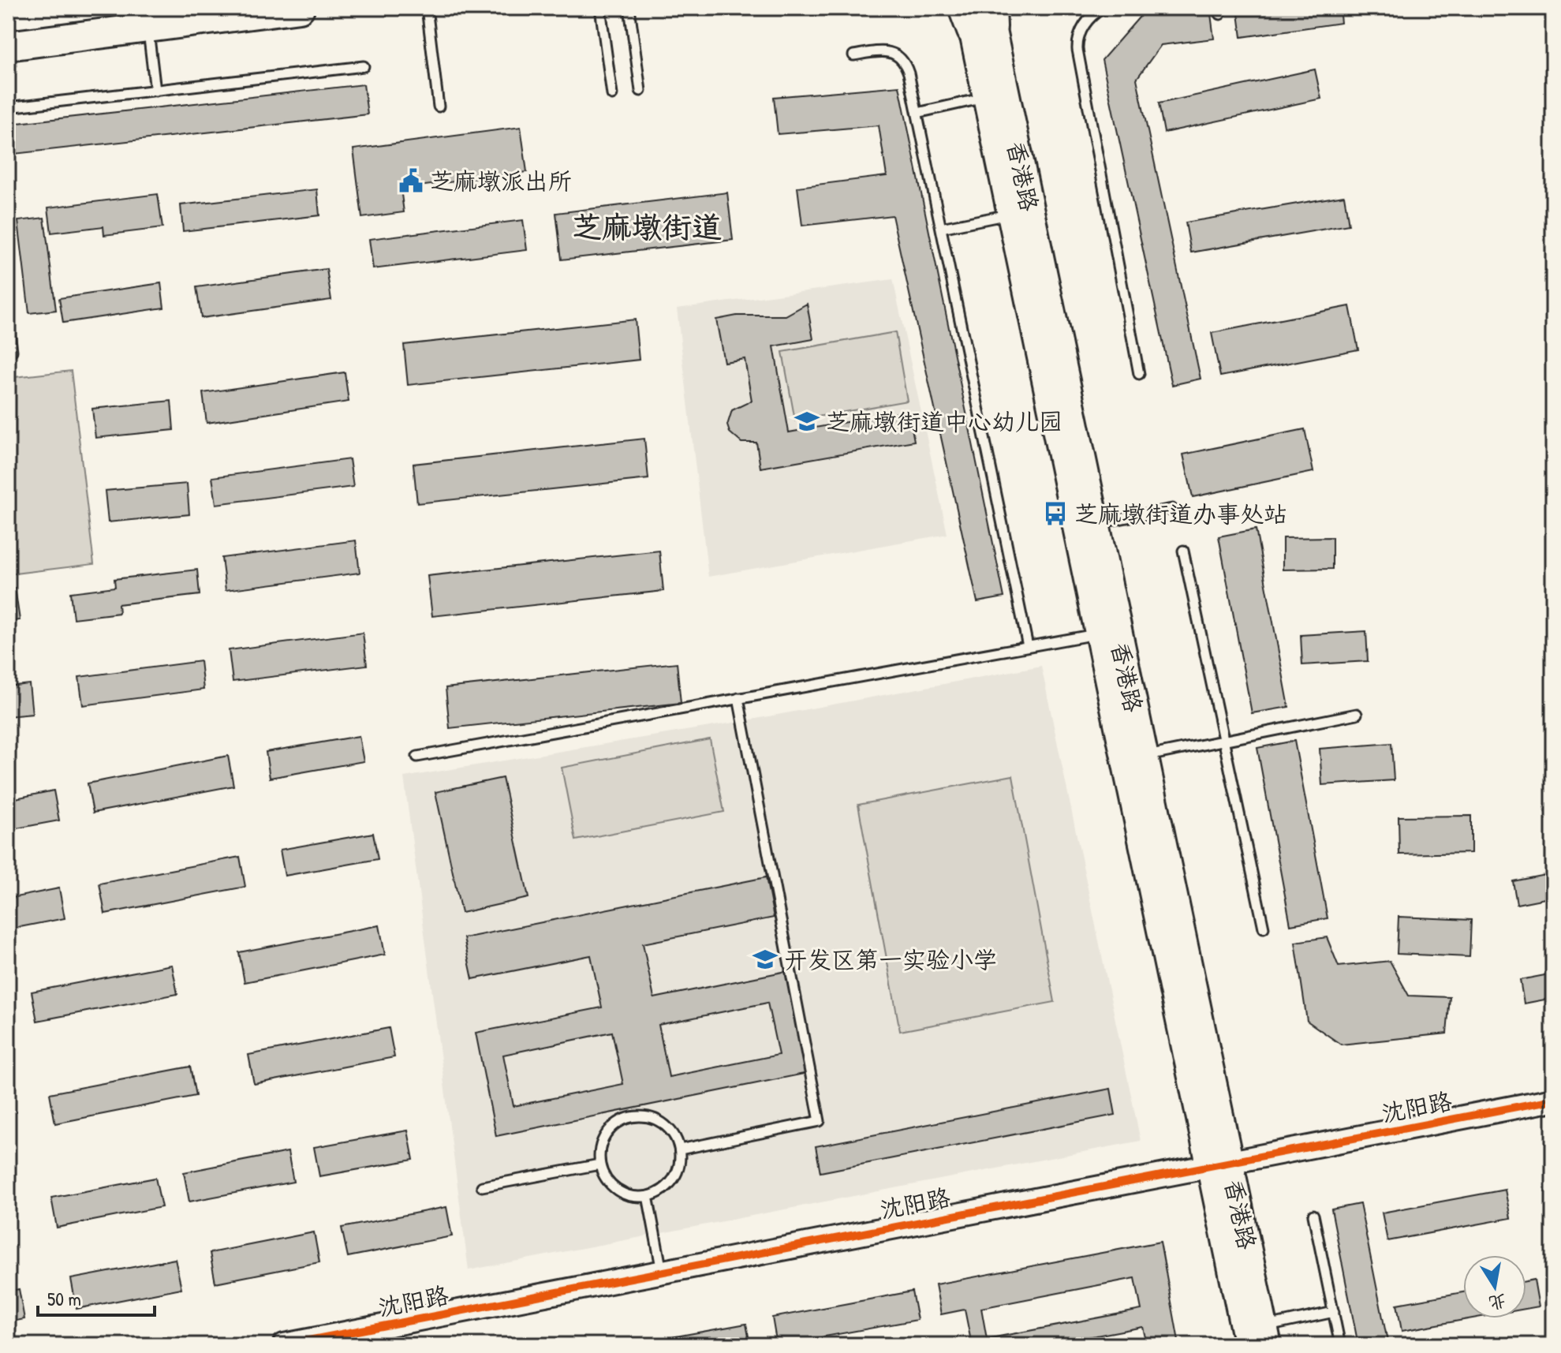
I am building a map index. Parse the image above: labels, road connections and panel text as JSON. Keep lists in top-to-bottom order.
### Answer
{
  "streets": {
    "main road": ["香港路"],
    "street": ["沈阳路"]
  },
  "crossings": [
    ["香港路", "沈阳路"]
  ],
  "districts": ["芝麻墩街道"],
  "places": {
    "public building": ["芝麻墩派出所"],
    "school or university": ["芝麻墩街道中心幼儿园", "开发区第一实验小学"],
    "bus stop": ["芝麻墩街道办事处站"]
  },
  "scale_bar": "50 m",
  "north": "bottom"
}
